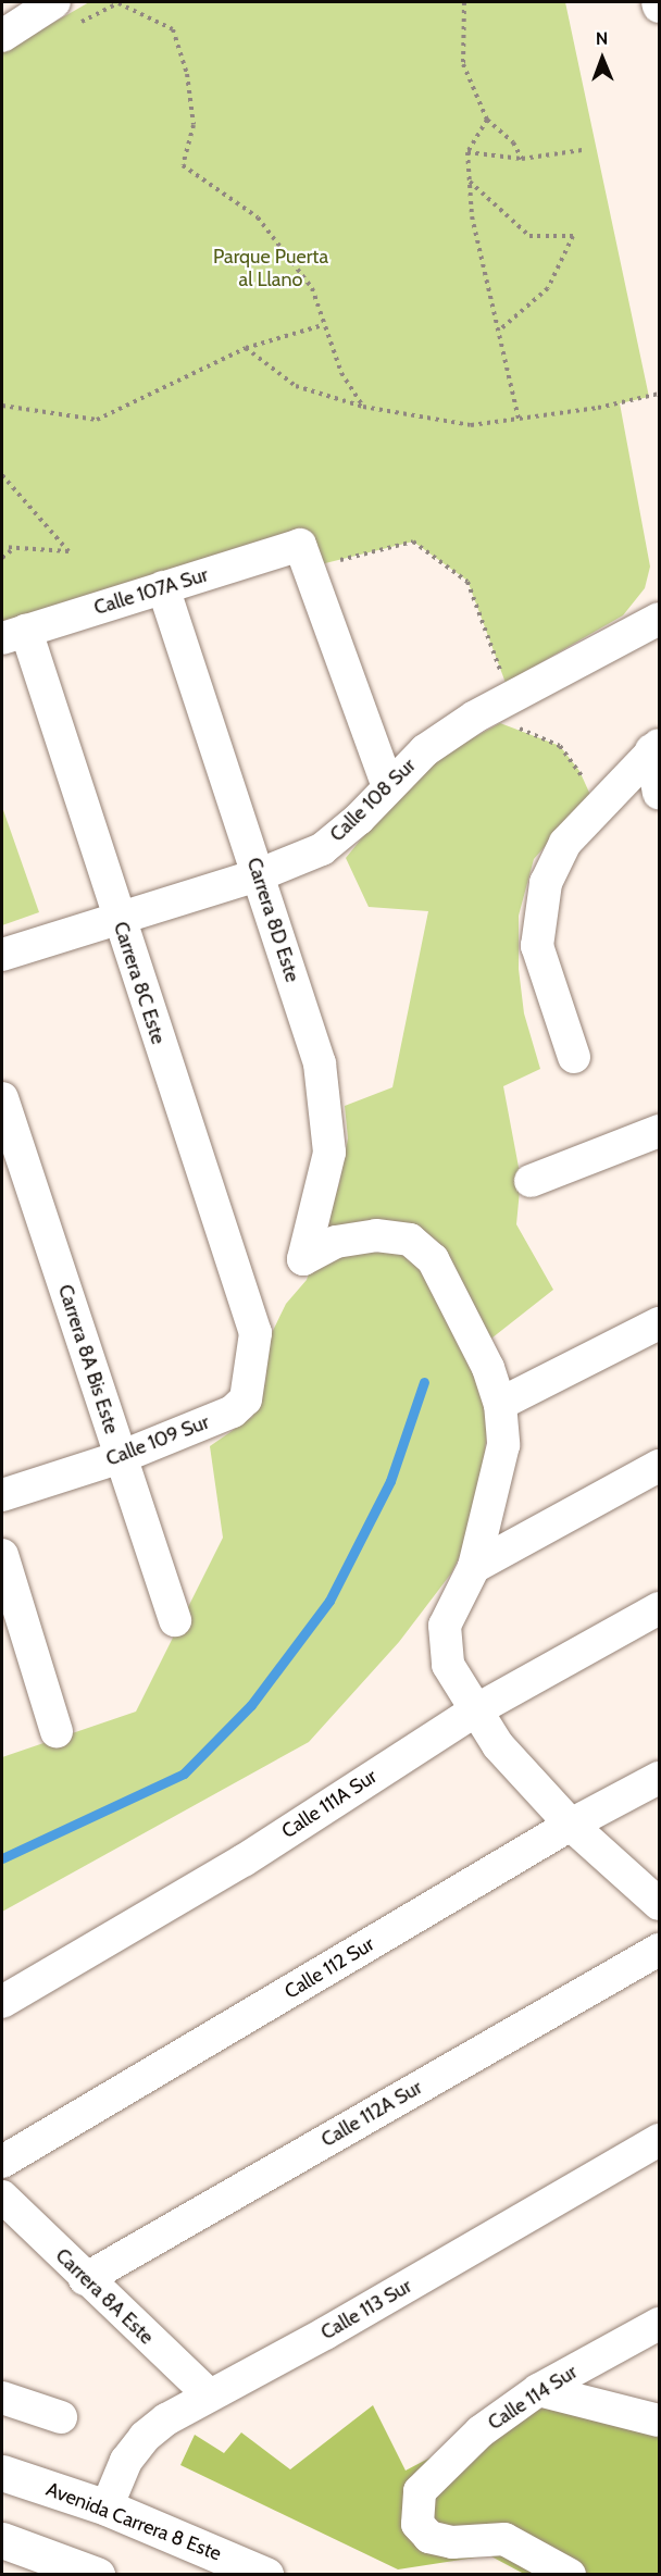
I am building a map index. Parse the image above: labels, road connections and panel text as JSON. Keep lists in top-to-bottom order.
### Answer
{
  "streets": {
    "highway": ["Avenida Carrera 8 Este"],
    "street": [
      "Calle 107A Sur",
      "Calle 108 Sur",
      "Carrera 8D Este",
      "Carrera 8C Este",
      "Carrera 8A Bis Este",
      "Calle 109 Sur",
      "Calle 111A Sur",
      "Calle 112 Sur",
      "Calle 112A Sur",
      "Carrera 8A Este",
      "Calle 113 Sur",
      "Calle 114 Sur"
    ]
  },
  "crossings": [
    ["Calle 107A Sur", "Carrera 8D Este"],
    ["Calle 107A Sur", "Carrera 8C Este"],
    ["Calle 108 Sur", "Carrera 8D Este"],
    ["Calle 108 Sur", "Carrera 8C Este"],
    ["Carrera 8C Este", "Calle 109 Sur"],
    ["Carrera 8A Bis Este", "Calle 109 Sur"],
    ["Calle 112A Sur", "Carrera 8A Este"],
    ["Carrera 8A Este", "Calle 113 Sur"],
    ["Calle 113 Sur", "Avenida Carrera 8 Este"]
  ],
  "parks": ["Parque Puerta al Llano"],
  "north": "top"
}
